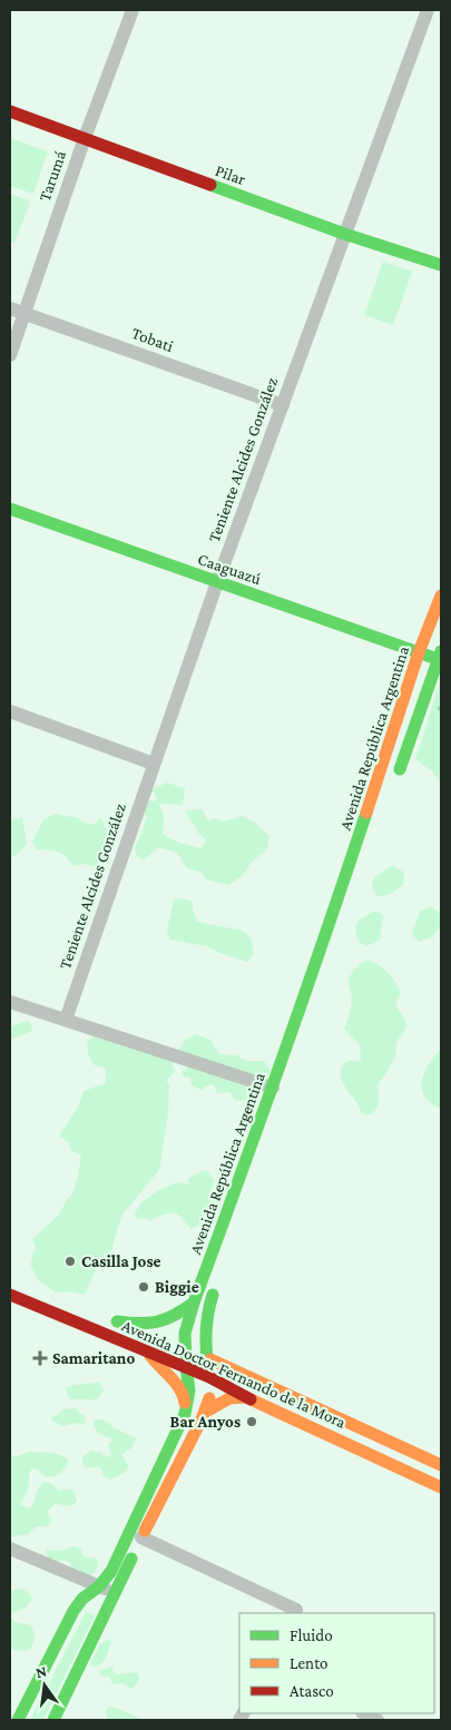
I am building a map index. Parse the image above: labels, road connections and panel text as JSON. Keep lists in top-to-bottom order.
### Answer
{
  "streets": {
    "main road": [
      "Pilar",
      "Caaguazú",
      "Avenida República Argentina",
      "Avenida Doctor Fernando de la Mora"
    ],
    "street": ["Tarumá", "Tobati", "Teniente Alcides González"]
  },
  "crossings": [
    ["Pilar", "Tarumá"],
    ["Pilar", "Teniente Alcides González"],
    ["Tarumá", "Tobati"],
    ["Tobati", "Teniente Alcides González"],
    ["Teniente Alcides González", "Caaguazú"],
    ["Caaguazú", "Avenida República Argentina"],
    ["Avenida República Argentina", "Avenida Doctor Fernando de la Mora"]
  ],
  "places": {
    "other": ["Casilla Jose", "Biggie", "Bar Anyos"],
    "health": ["Samaritano"]
  },
  "legend": ["Fluido", "Lento", "Atasco"],
  "north": "top"
}
